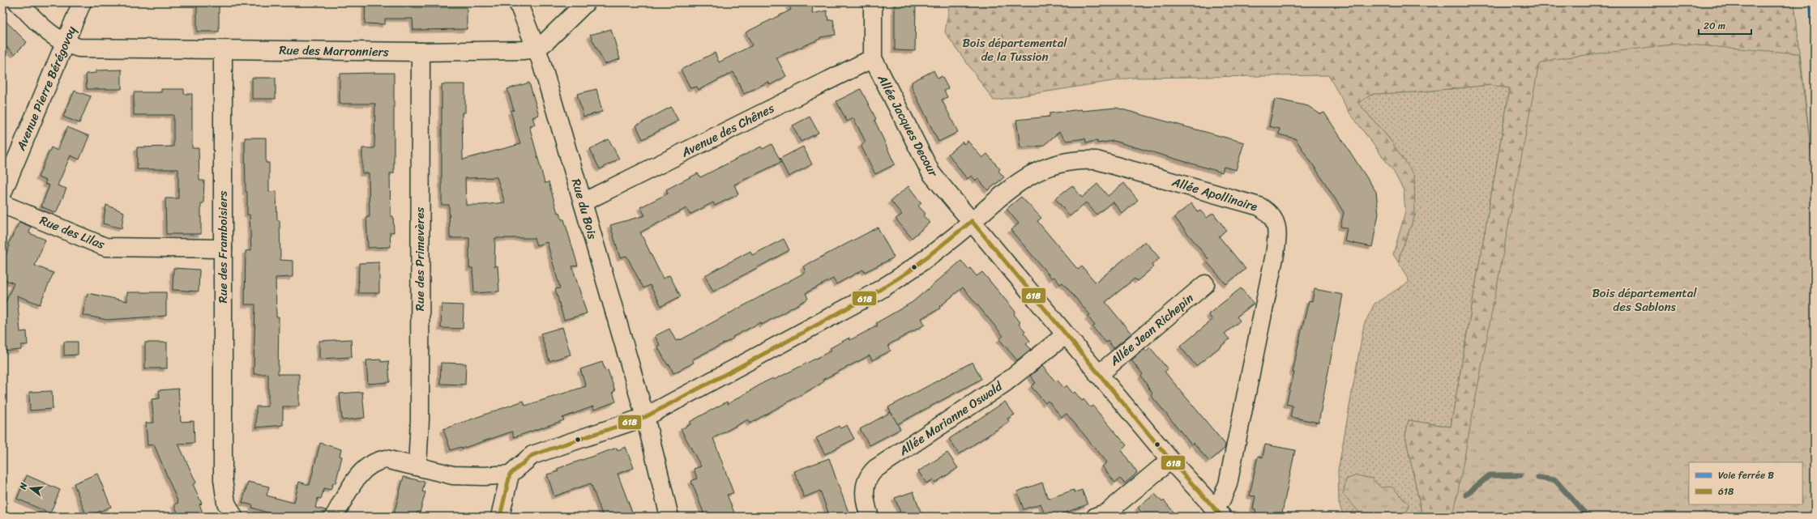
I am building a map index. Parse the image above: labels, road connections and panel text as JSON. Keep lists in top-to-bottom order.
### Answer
{
  "streets": {
    "street": [
      "Rue des Marronniers",
      "Avenue Pierre Bérégovoy",
      "Allée Jacques Decour",
      "Avenue des Chênes",
      "Allée Apollinaire",
      "Rue du Bois",
      "Rue des Lilas",
      "Rue des Framboisiers",
      "Rue des Primevères",
      "Allée Jean Richepin",
      "Allée Marianne Oswald"
    ]
  },
  "crossings": [
    ["Rue des Marronniers", "Avenue Pierre Bérégovoy"],
    ["Rue des Marronniers", "Rue du Bois"],
    ["Rue des Marronniers", "Rue des Framboisiers"],
    ["Rue des Marronniers", "Rue des Primevères"],
    ["Allée Jacques Decour", "Avenue des Chênes"],
    ["Allée Jacques Decour", "Allée Apollinaire"],
    ["Allée Jacques Decour", "Allée Jean Richepin"],
    ["Allée Jacques Decour", "Allée Marianne Oswald"],
    ["Avenue des Chênes", "Rue du Bois"],
    ["Allée Apollinaire", "Rue du Bois"],
    ["Rue des Lilas", "Rue des Framboisiers"]
  ],
  "parks": ["Bois départemental de la Tussion", "Bois départemental des Sablons"],
  "lines": ["rail line B", "transit line 618"],
  "legend": ["Voie ferrée B", "618"],
  "scale_bar": "20 m",
  "north": "left"
}
